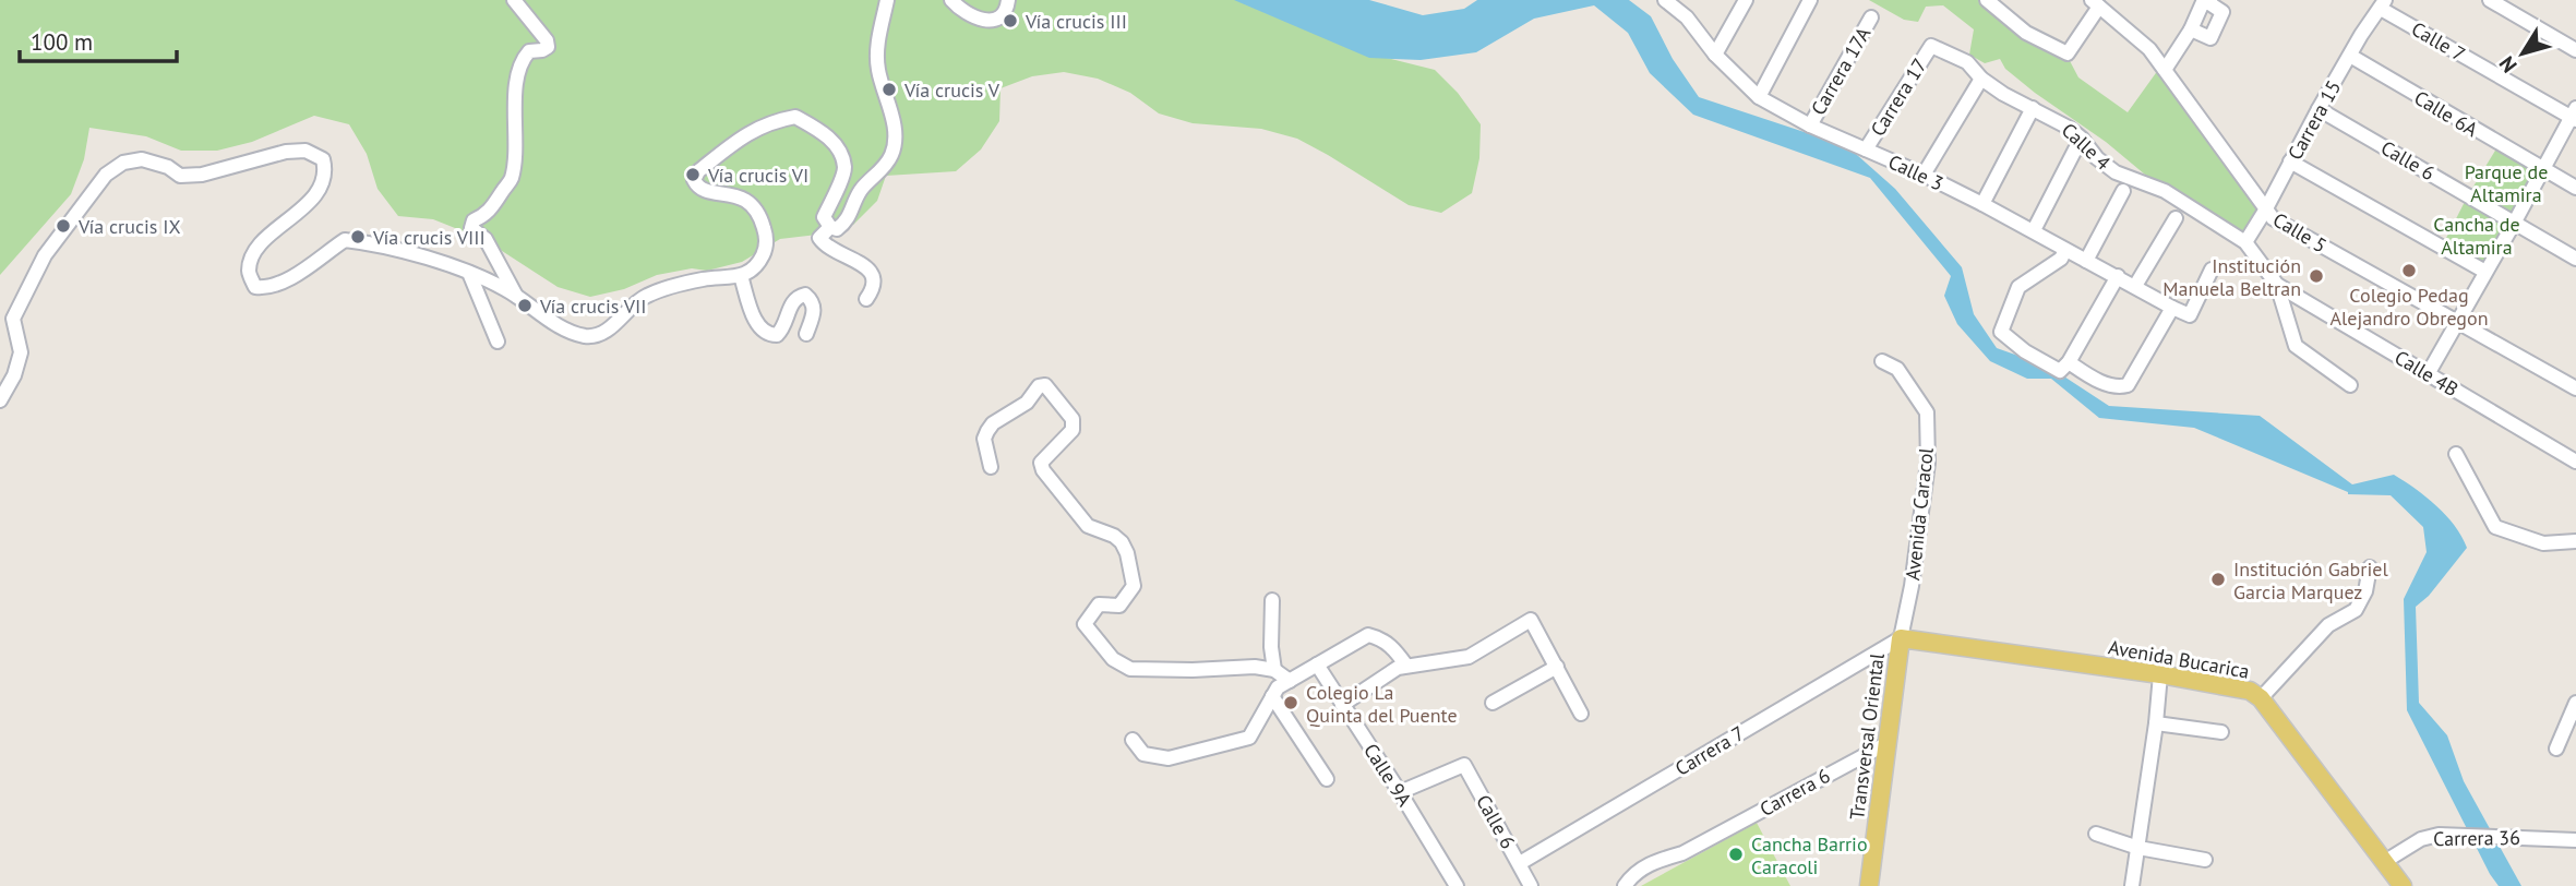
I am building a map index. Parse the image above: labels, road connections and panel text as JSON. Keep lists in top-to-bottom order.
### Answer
{
  "streets": {
    "main road": ["Avenida Bucarica", "Transversal Oriental"],
    "street": [
      "Calle 7",
      "Carrera 17A",
      "Carrera 17",
      "Calle 6A",
      "Carrera 15",
      "Calle 4",
      "Calle 6",
      "Calle 3",
      "Calle 5",
      "Calle 4B",
      "Avenida Caracol",
      "Carrera 7",
      "Calle 9A",
      "Carrera 6",
      "Carrera 36"
    ]
  },
  "crossings": [
    ["Calle 7", "Carrera 15"],
    ["Carrera 17A", "Calle 3"],
    ["Carrera 17", "Calle 4"],
    ["Carrera 17", "Calle 3"],
    ["Calle 6A", "Carrera 15"],
    ["Carrera 15", "Calle 4"],
    ["Carrera 15", "Calle 6"],
    ["Carrera 15", "Calle 5"],
    ["Calle 6", "Carrera 7"],
    ["Calle 6", "Calle 9A"],
    ["Avenida Caracol", "Avenida Bucarica"],
    ["Avenida Caracol", "Transversal Oriental"],
    ["Avenida Caracol", "Carrera 7"],
    ["Avenida Bucarica", "Transversal Oriental"],
    ["Avenida Bucarica", "Carrera 7"],
    ["Avenida Bucarica", "Carrera 36"],
    ["Transversal Oriental", "Carrera 7"],
    ["Transversal Oriental", "Carrera 6"]
  ],
  "parks": ["Parque de Altamira", "Cancha de Altamira"],
  "places": [
    "Vía crucis III",
    "Vía crucis V",
    "Vía crucis VI",
    "Vía crucis IX",
    "Vía crucis VIII",
    "Colegio Pedag Alejandro Obregon",
    "Institución Manuela Beltran",
    "Vía crucis VII",
    "Institución Gabriel Garcia Marquez",
    "Colegio La Quinta del Puente",
    "Cancha Barrio Caracoli"
  ],
  "scale_bar": "100 m",
  "north": "bottom left"
}
